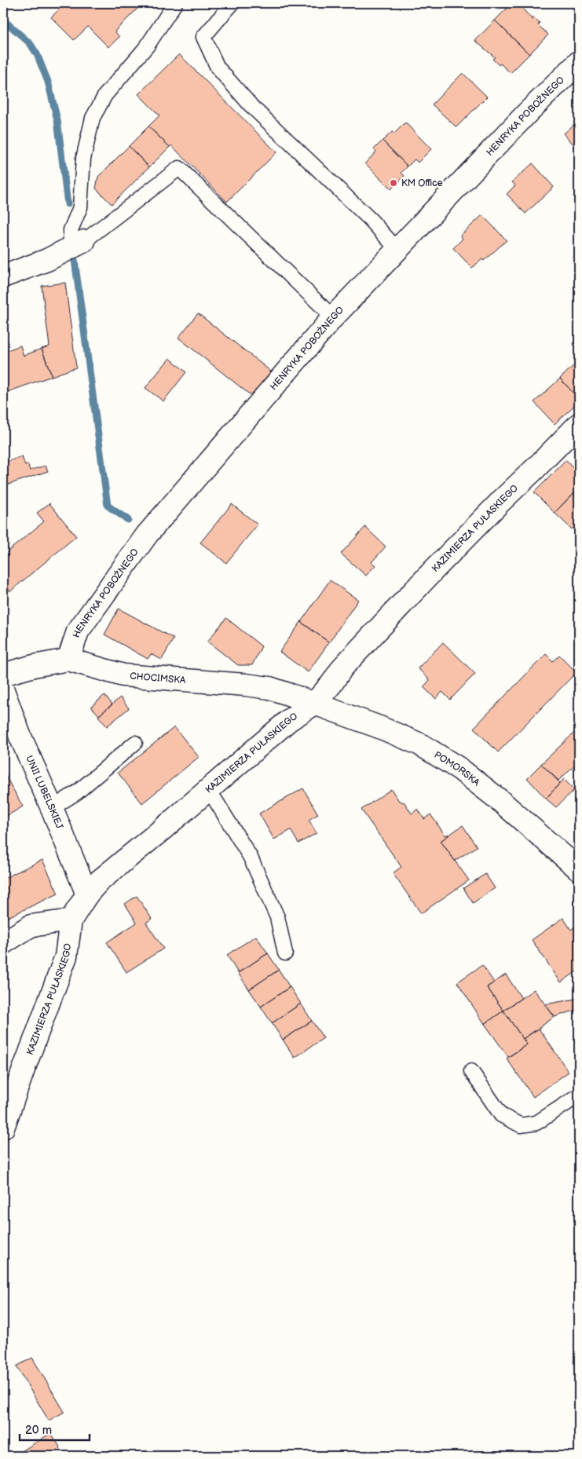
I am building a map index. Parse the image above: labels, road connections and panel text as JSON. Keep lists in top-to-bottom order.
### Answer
{
  "streets": {
    "street": [
      "HENRYKA POBOŻNEGO",
      "KAZIMIERZA PUŁASKIEGO",
      "CHOCIMSKA",
      "POMORSKA",
      "UNII LUBELSKIEJ"
    ]
  },
  "crossings": [
    ["HENRYKA POBOŻNEGO", "CHOCIMSKA"],
    ["KAZIMIERZA PUŁASKIEGO", "CHOCIMSKA"],
    ["KAZIMIERZA PUŁASKIEGO", "POMORSKA"],
    ["KAZIMIERZA PUŁASKIEGO", "UNII LUBELSKIEJ"],
    ["CHOCIMSKA", "POMORSKA"]
  ],
  "places": ["KM Office"],
  "scale_bar": "20 m"
}
